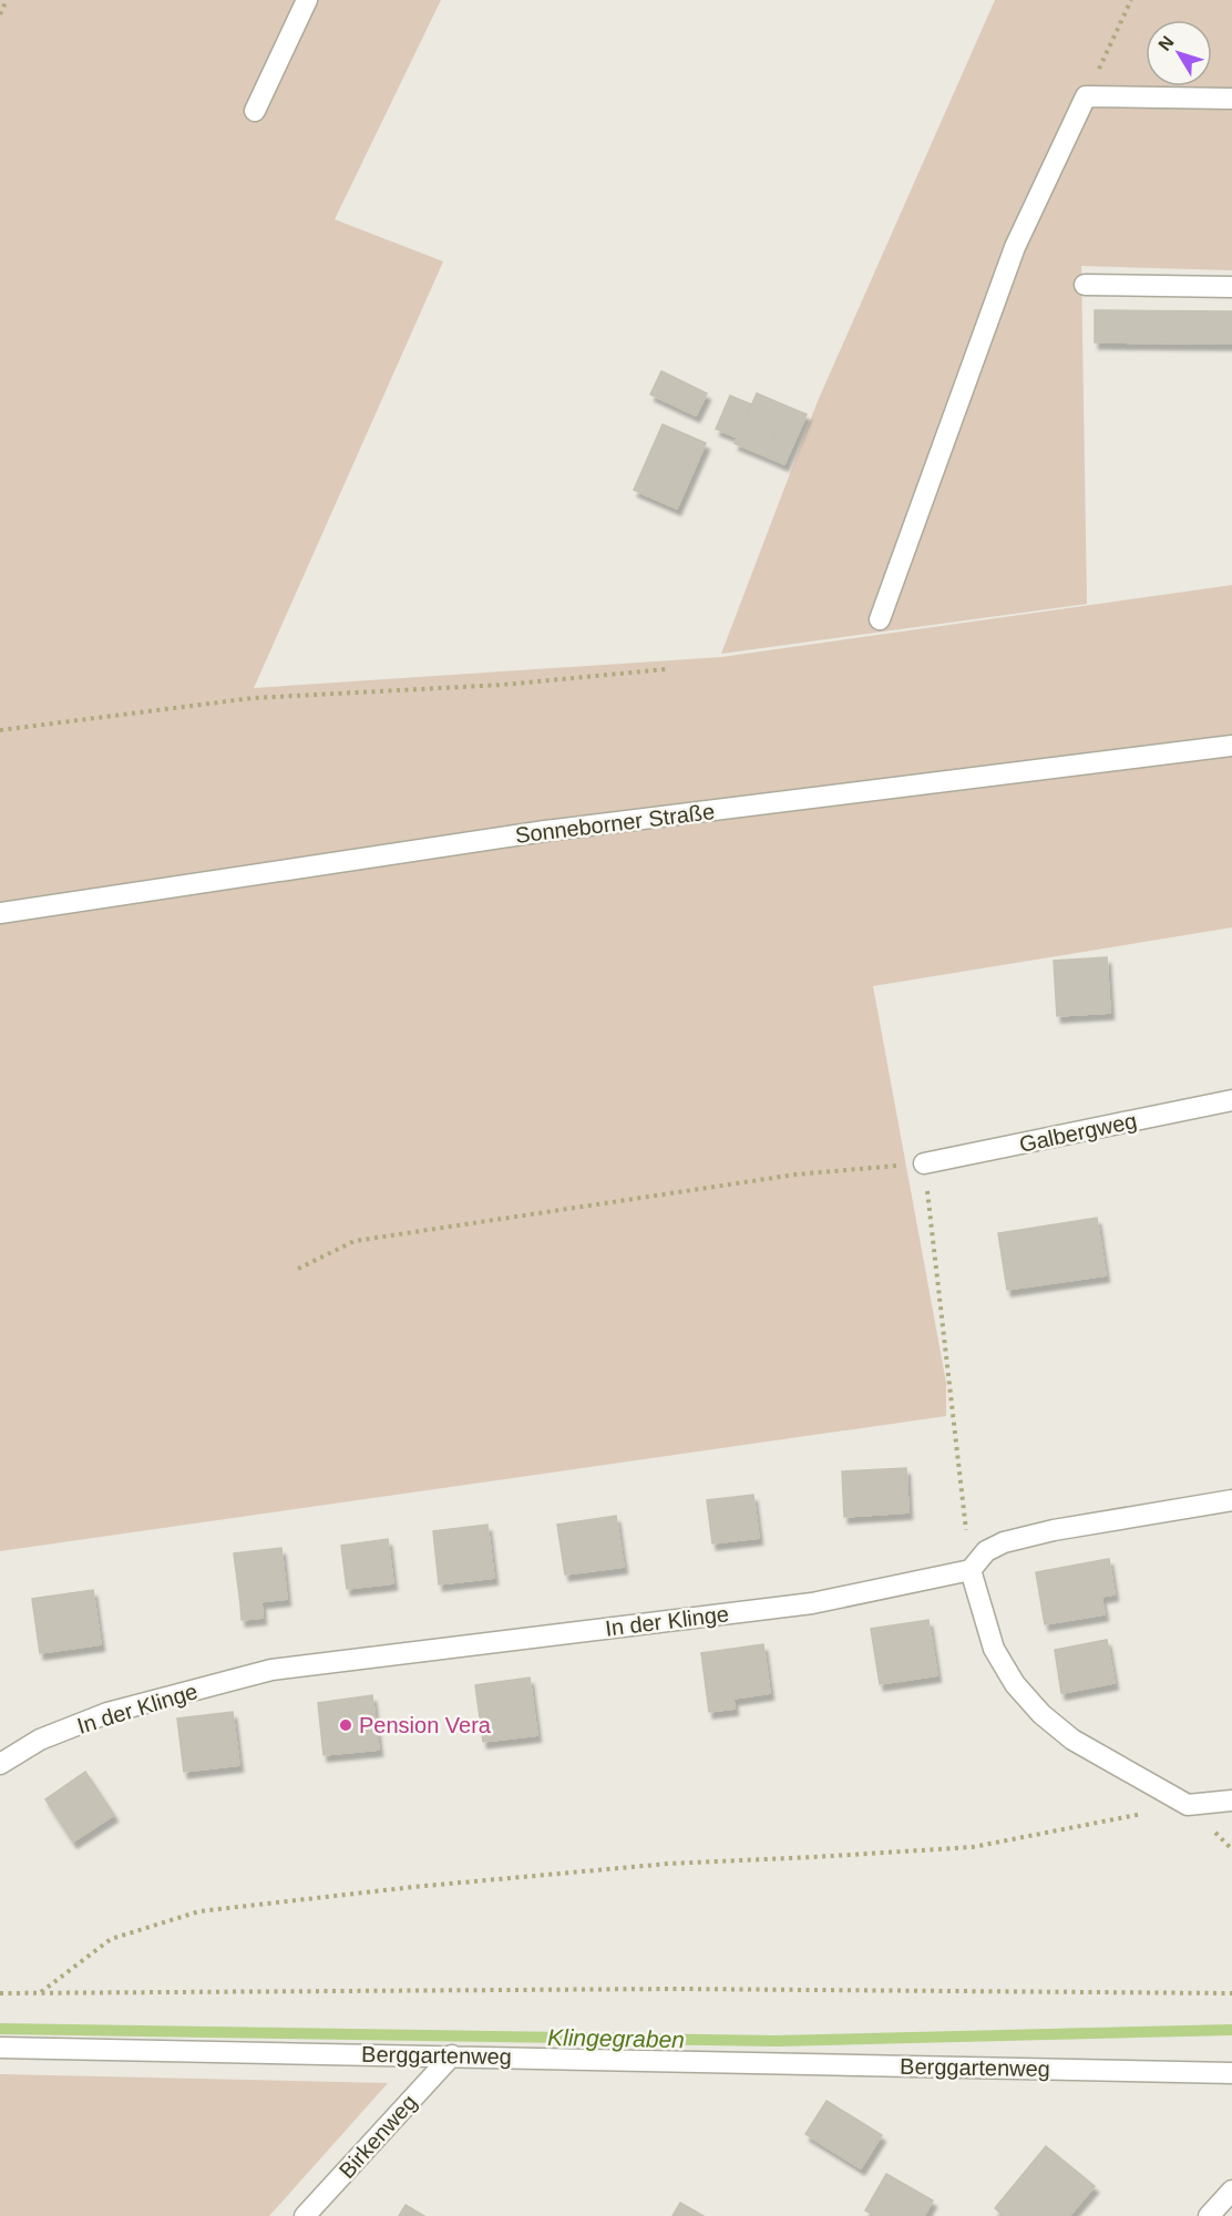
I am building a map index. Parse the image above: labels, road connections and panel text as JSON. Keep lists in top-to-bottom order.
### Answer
{
  "streets": {
    "street": [
      "Sonneborner Straße",
      "Galbergweg",
      "In der Klinge",
      "Berggartenweg",
      "Birkenweg"
    ]
  },
  "crossings": [
    ["Berggartenweg", "Birkenweg"]
  ],
  "water": ["Klingegraben"],
  "places": ["Pension Vera"],
  "north": "top left"
}
